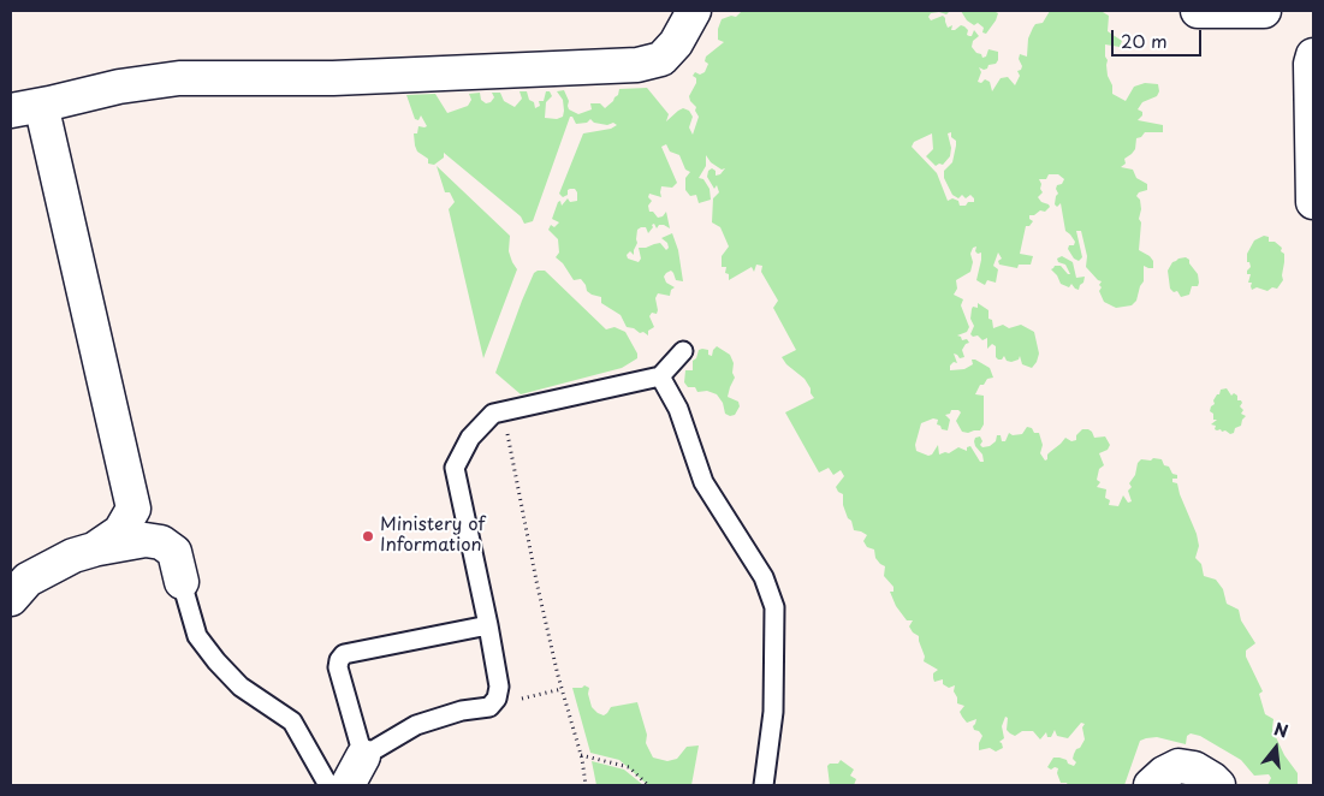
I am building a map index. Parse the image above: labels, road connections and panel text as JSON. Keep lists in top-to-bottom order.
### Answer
{
  "places": ["Ministery of Information"],
  "scale_bar": "20 m",
  "north": "top"
}
